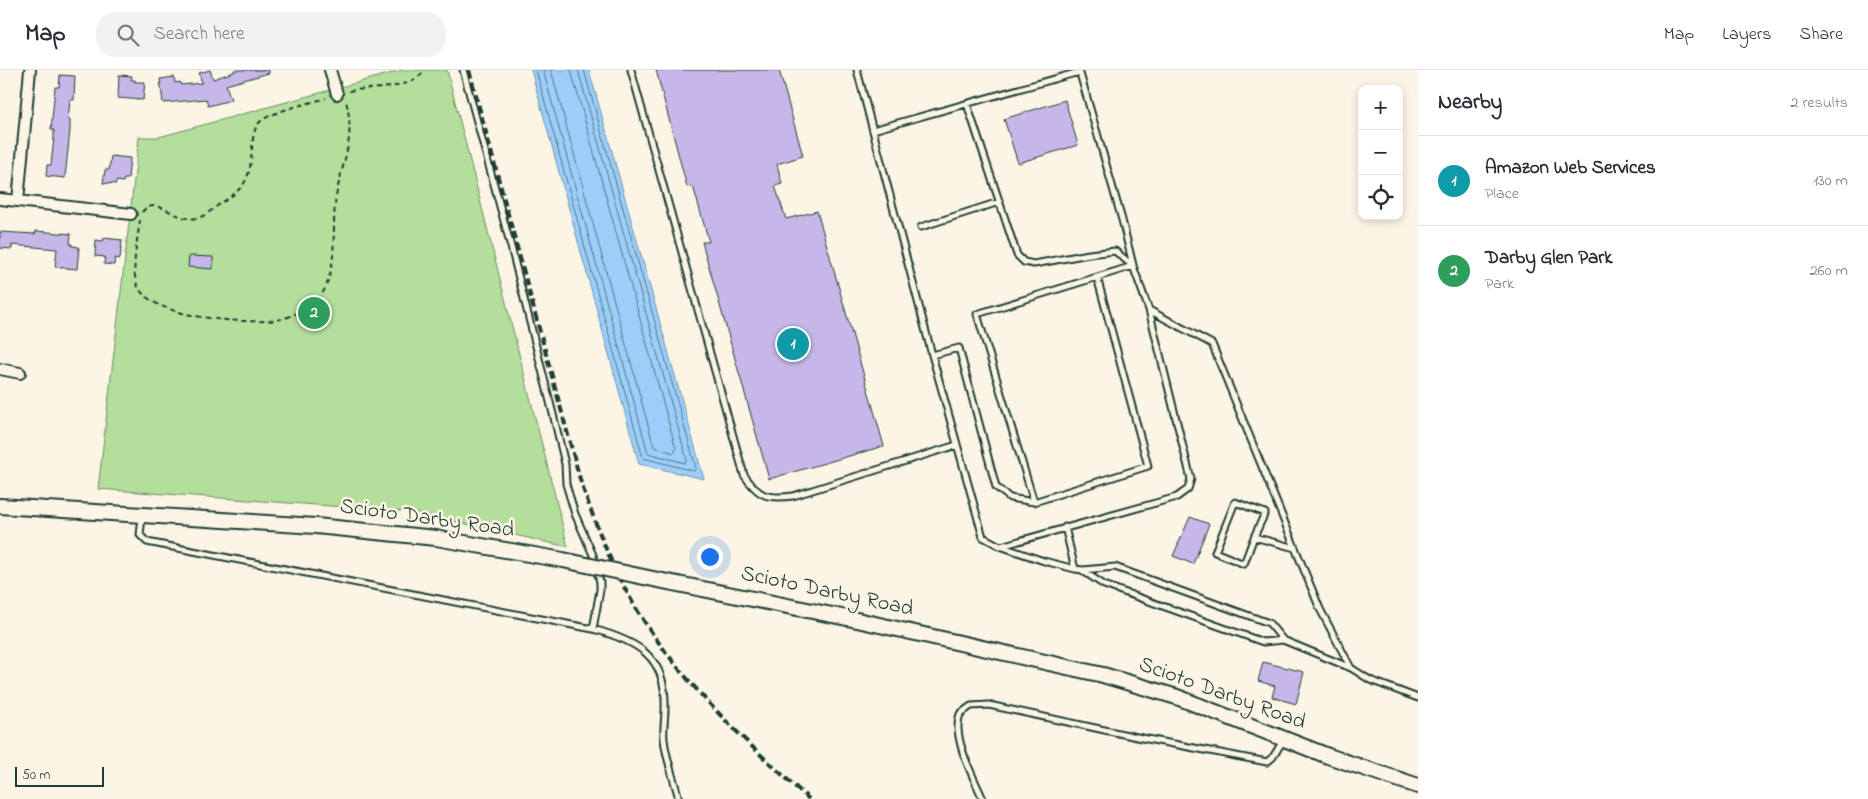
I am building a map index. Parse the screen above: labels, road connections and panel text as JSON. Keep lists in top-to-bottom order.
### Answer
{
  "streets": {
    "main road": ["Scioto Darby Road"]
  },
  "scale_bar": "50 m",
  "page": {
    "header": "Map",
    "search": "Search here",
    "nav": ["Map", "Layers", "Share"],
    "heading": ["Nearby", "2 results"],
    "map_buttons": ["+", "−"],
    "list": [
      {
        "mark": "1",
        "name": "Amazon Web Services",
        "note": "Place",
        "value": "130 m"
      },
      {
        "mark": "2",
        "name": "Darby Glen Park",
        "note": "Park",
        "value": "260 m"
      }
    ],
    "pins": ["2", "1"],
    "scale": "50 m"
  }
}
